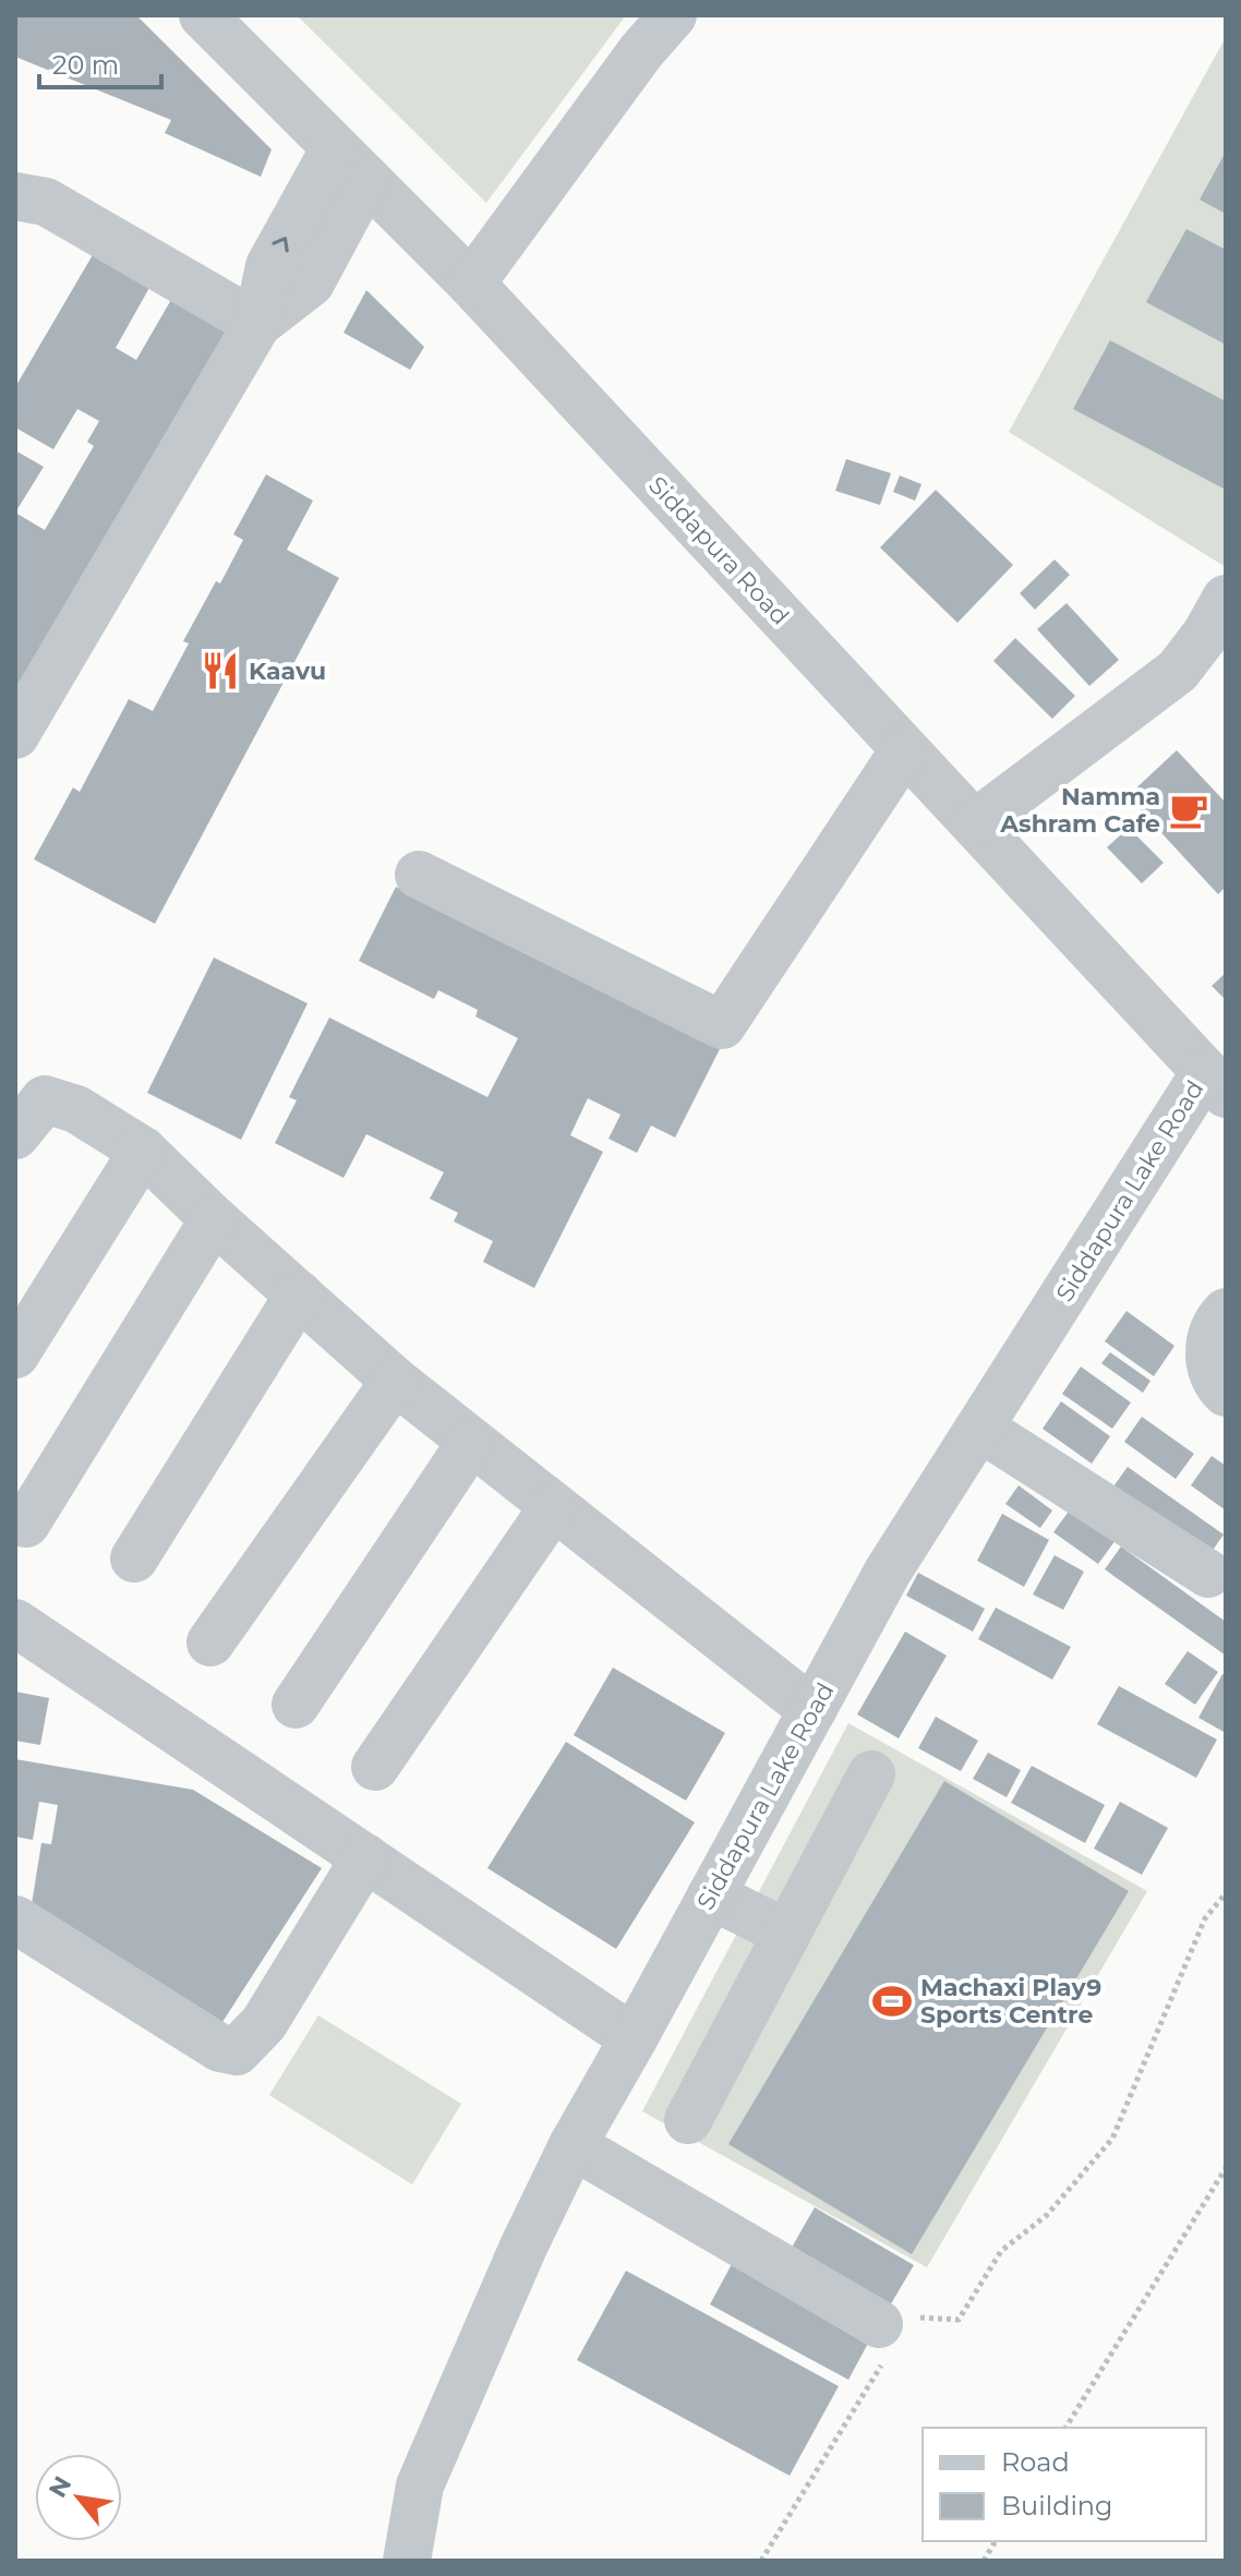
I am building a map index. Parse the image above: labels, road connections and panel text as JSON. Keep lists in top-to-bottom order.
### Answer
{
  "streets": {
    "street": ["Siddapura Road", "Siddapura Lake Road"]
  },
  "crossings": [
    ["Siddapura Road", "Siddapura Lake Road"]
  ],
  "places": {
    "restaurant": ["Kaavu"],
    "cafe": ["Namma Ashram Cafe"],
    "sports": ["Machaxi Play9 Sports Centre"]
  },
  "legend": ["Road", "Building"],
  "scale_bar": "20 m",
  "north": "top left"
}
